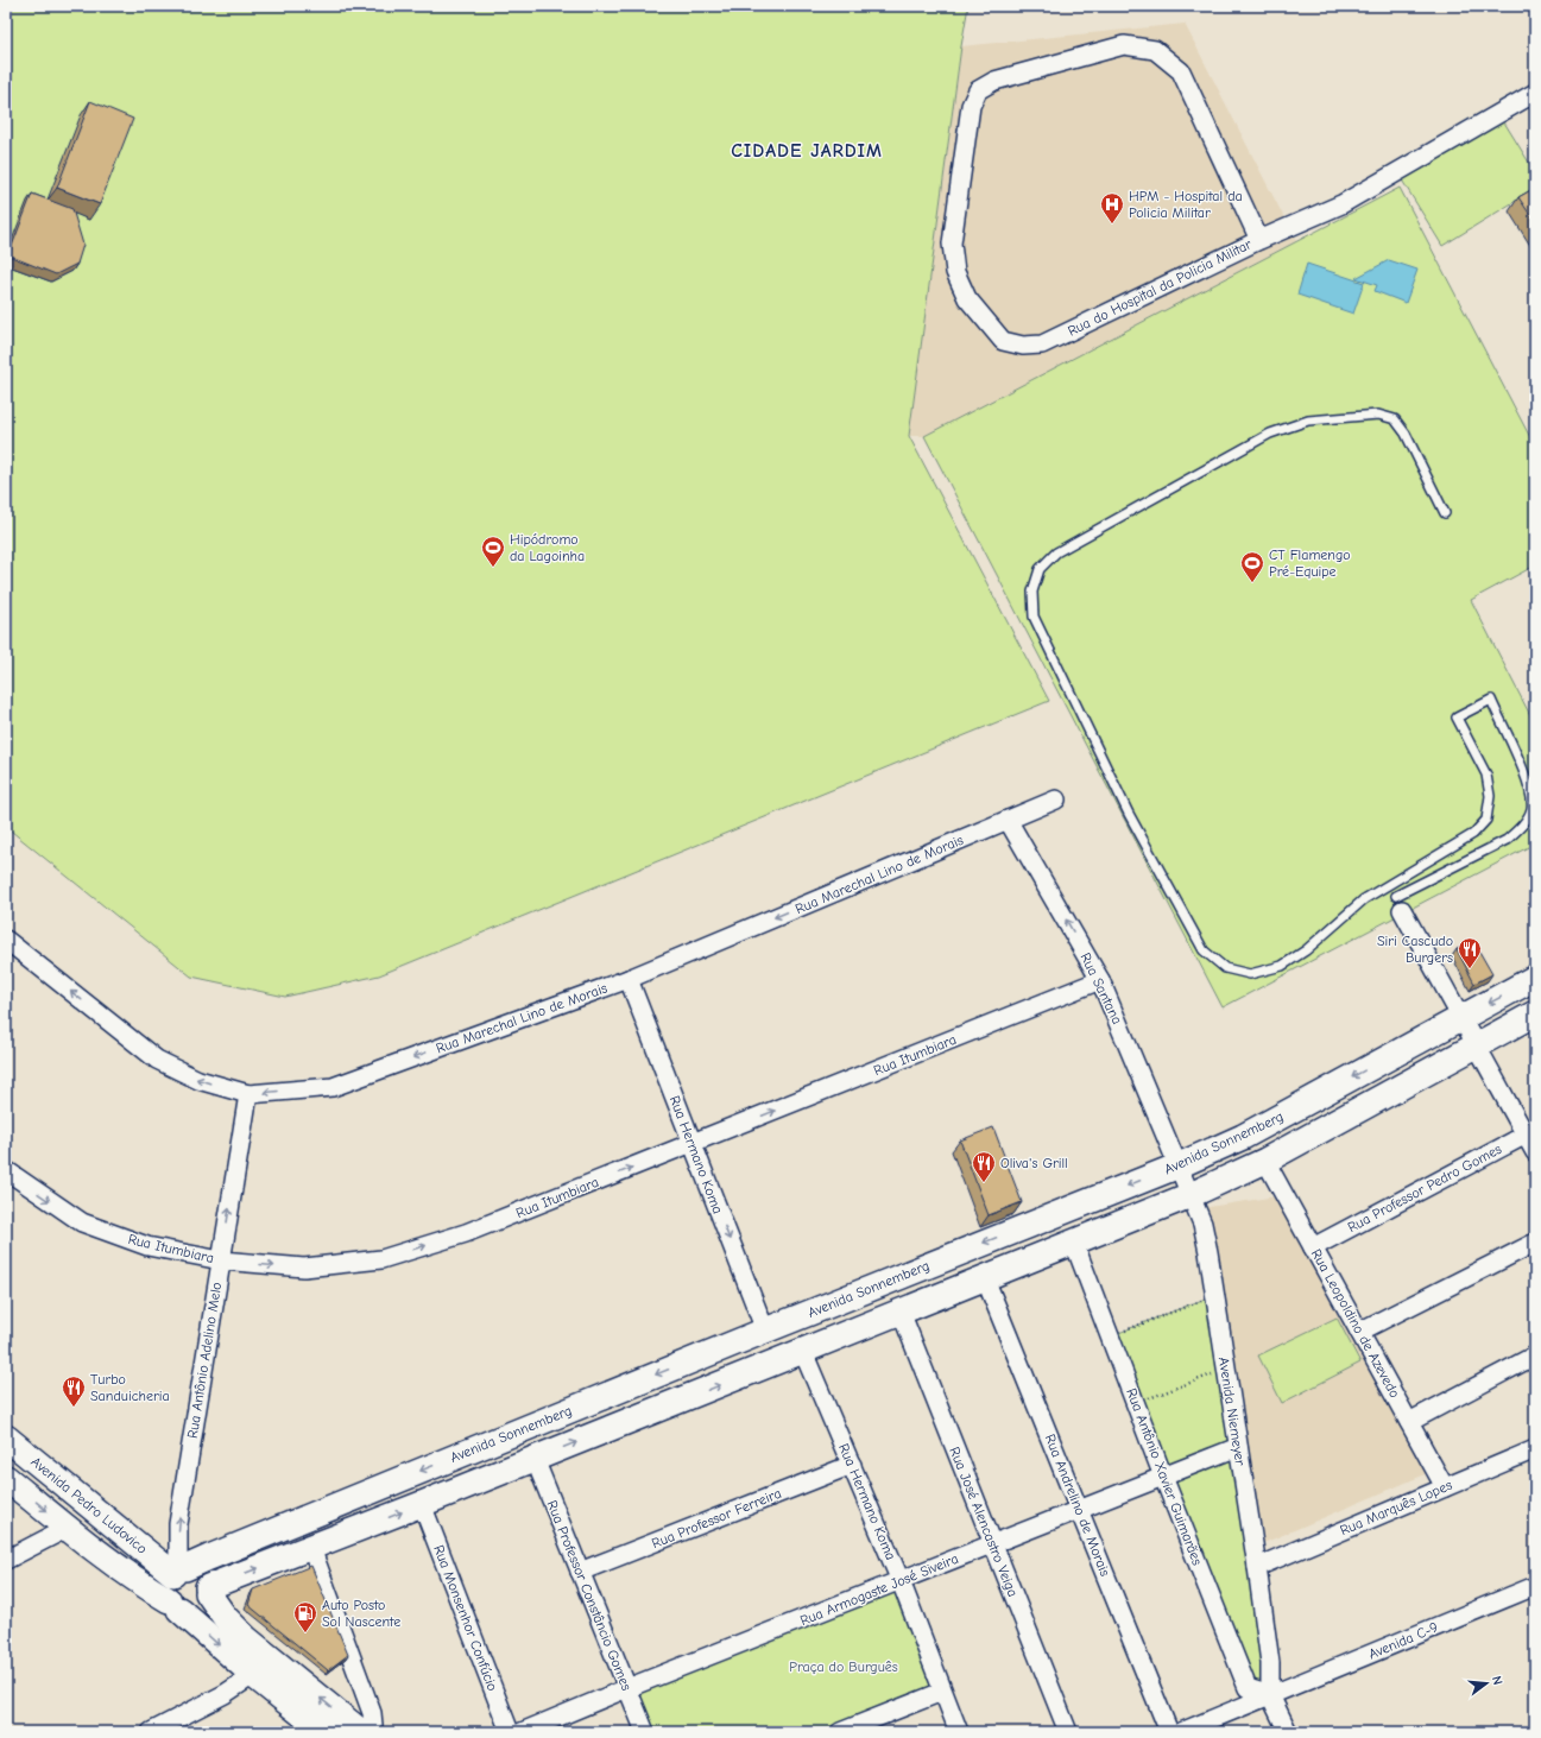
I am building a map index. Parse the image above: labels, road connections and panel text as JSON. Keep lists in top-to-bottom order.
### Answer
{
  "streets": {
    "street": [
      "Rua do Hospital da Policia Militar",
      "Rua Marechal Lino de Morais",
      "Rua Santana",
      "Rua Itumbiara",
      "Avenida Sonnemberg",
      "Rua Hermano Koma",
      "Rua Professor Pedro Gomes",
      "Rua Leopoldino de Azevedo",
      "Rua Antônio Adelino Melo",
      "Avenida Niemeyer",
      "Rua Antônio Xavier Guimarães",
      "Avenida Pedro Ludovico",
      "Rua Andrelino de Morais",
      "Rua Marquês Lopes",
      "Rua Professor Ferreira",
      "Rua José Alencastro Veiga",
      "Rua Armogaste José Siveira",
      "Rua Professor Constâncio Gomes",
      "Rua Monsenhor Confúcio",
      "Avenida C-9"
    ]
  },
  "crossings": [
    ["Rua Marechal Lino de Morais", "Rua Santana"],
    ["Rua Marechal Lino de Morais", "Rua Hermano Koma"],
    ["Rua Marechal Lino de Morais", "Rua Antônio Adelino Melo"],
    ["Rua Santana", "Rua Itumbiara"],
    ["Rua Santana", "Avenida Sonnemberg"],
    ["Rua Santana", "Avenida Niemeyer"],
    ["Rua Itumbiara", "Rua Hermano Koma"],
    ["Rua Itumbiara", "Rua Antônio Adelino Melo"],
    ["Avenida Sonnemberg", "Rua Hermano Koma"],
    ["Avenida Sonnemberg", "Rua Antônio Adelino Melo"],
    ["Avenida Sonnemberg", "Avenida Niemeyer"],
    ["Avenida Sonnemberg", "Avenida Pedro Ludovico"],
    ["Rua Hermano Koma", "Rua Professor Ferreira"],
    ["Rua Hermano Koma", "Rua Armogaste José Siveira"],
    ["Rua Professor Pedro Gomes", "Rua Leopoldino de Azevedo"],
    ["Rua Leopoldino de Azevedo", "Rua Marquês Lopes"],
    ["Rua Antônio Adelino Melo", "Avenida Pedro Ludovico"],
    ["Avenida Niemeyer", "Rua Antônio Xavier Guimarães"],
    ["Avenida Niemeyer", "Rua Marquês Lopes"],
    ["Avenida Niemeyer", "Rua Armogaste José Siveira"],
    ["Avenida Niemeyer", "Avenida C-9"],
    ["Rua Antônio Xavier Guimarães", "Rua Armogaste José Siveira"],
    ["Rua Antônio Xavier Guimarães", "Avenida C-9"],
    ["Rua Andrelino de Morais", "Rua Armogaste José Siveira"],
    ["Rua Professor Ferreira", "Rua Professor Constâncio Gomes"],
    ["Rua José Alencastro Veiga", "Rua Armogaste José Siveira"],
    ["Rua Armogaste José Siveira", "Rua Professor Constâncio Gomes"]
  ],
  "one_way": [
    "Rua Marechal Lino de Morais",
    "Rua Santana",
    "Rua Itumbiara",
    "Rua Antônio Adelino Melo"
  ],
  "districts": ["CIDADE JARDIM"],
  "parks": ["Praça do Burguês"],
  "places": {
    "hospital": ["HPM - Hospital da Policia Militar"],
    "sports": ["Hipódromo da Lagoinha", "CT Flamengo Pré-Equipe"],
    "restaurant": ["Siri Cascudo Burgers", "Oliva's Grill", "Turbo Sanduicheria"],
    "fuel station": ["Auto Posto Sol Nascente"]
  },
  "north": "right"
}
